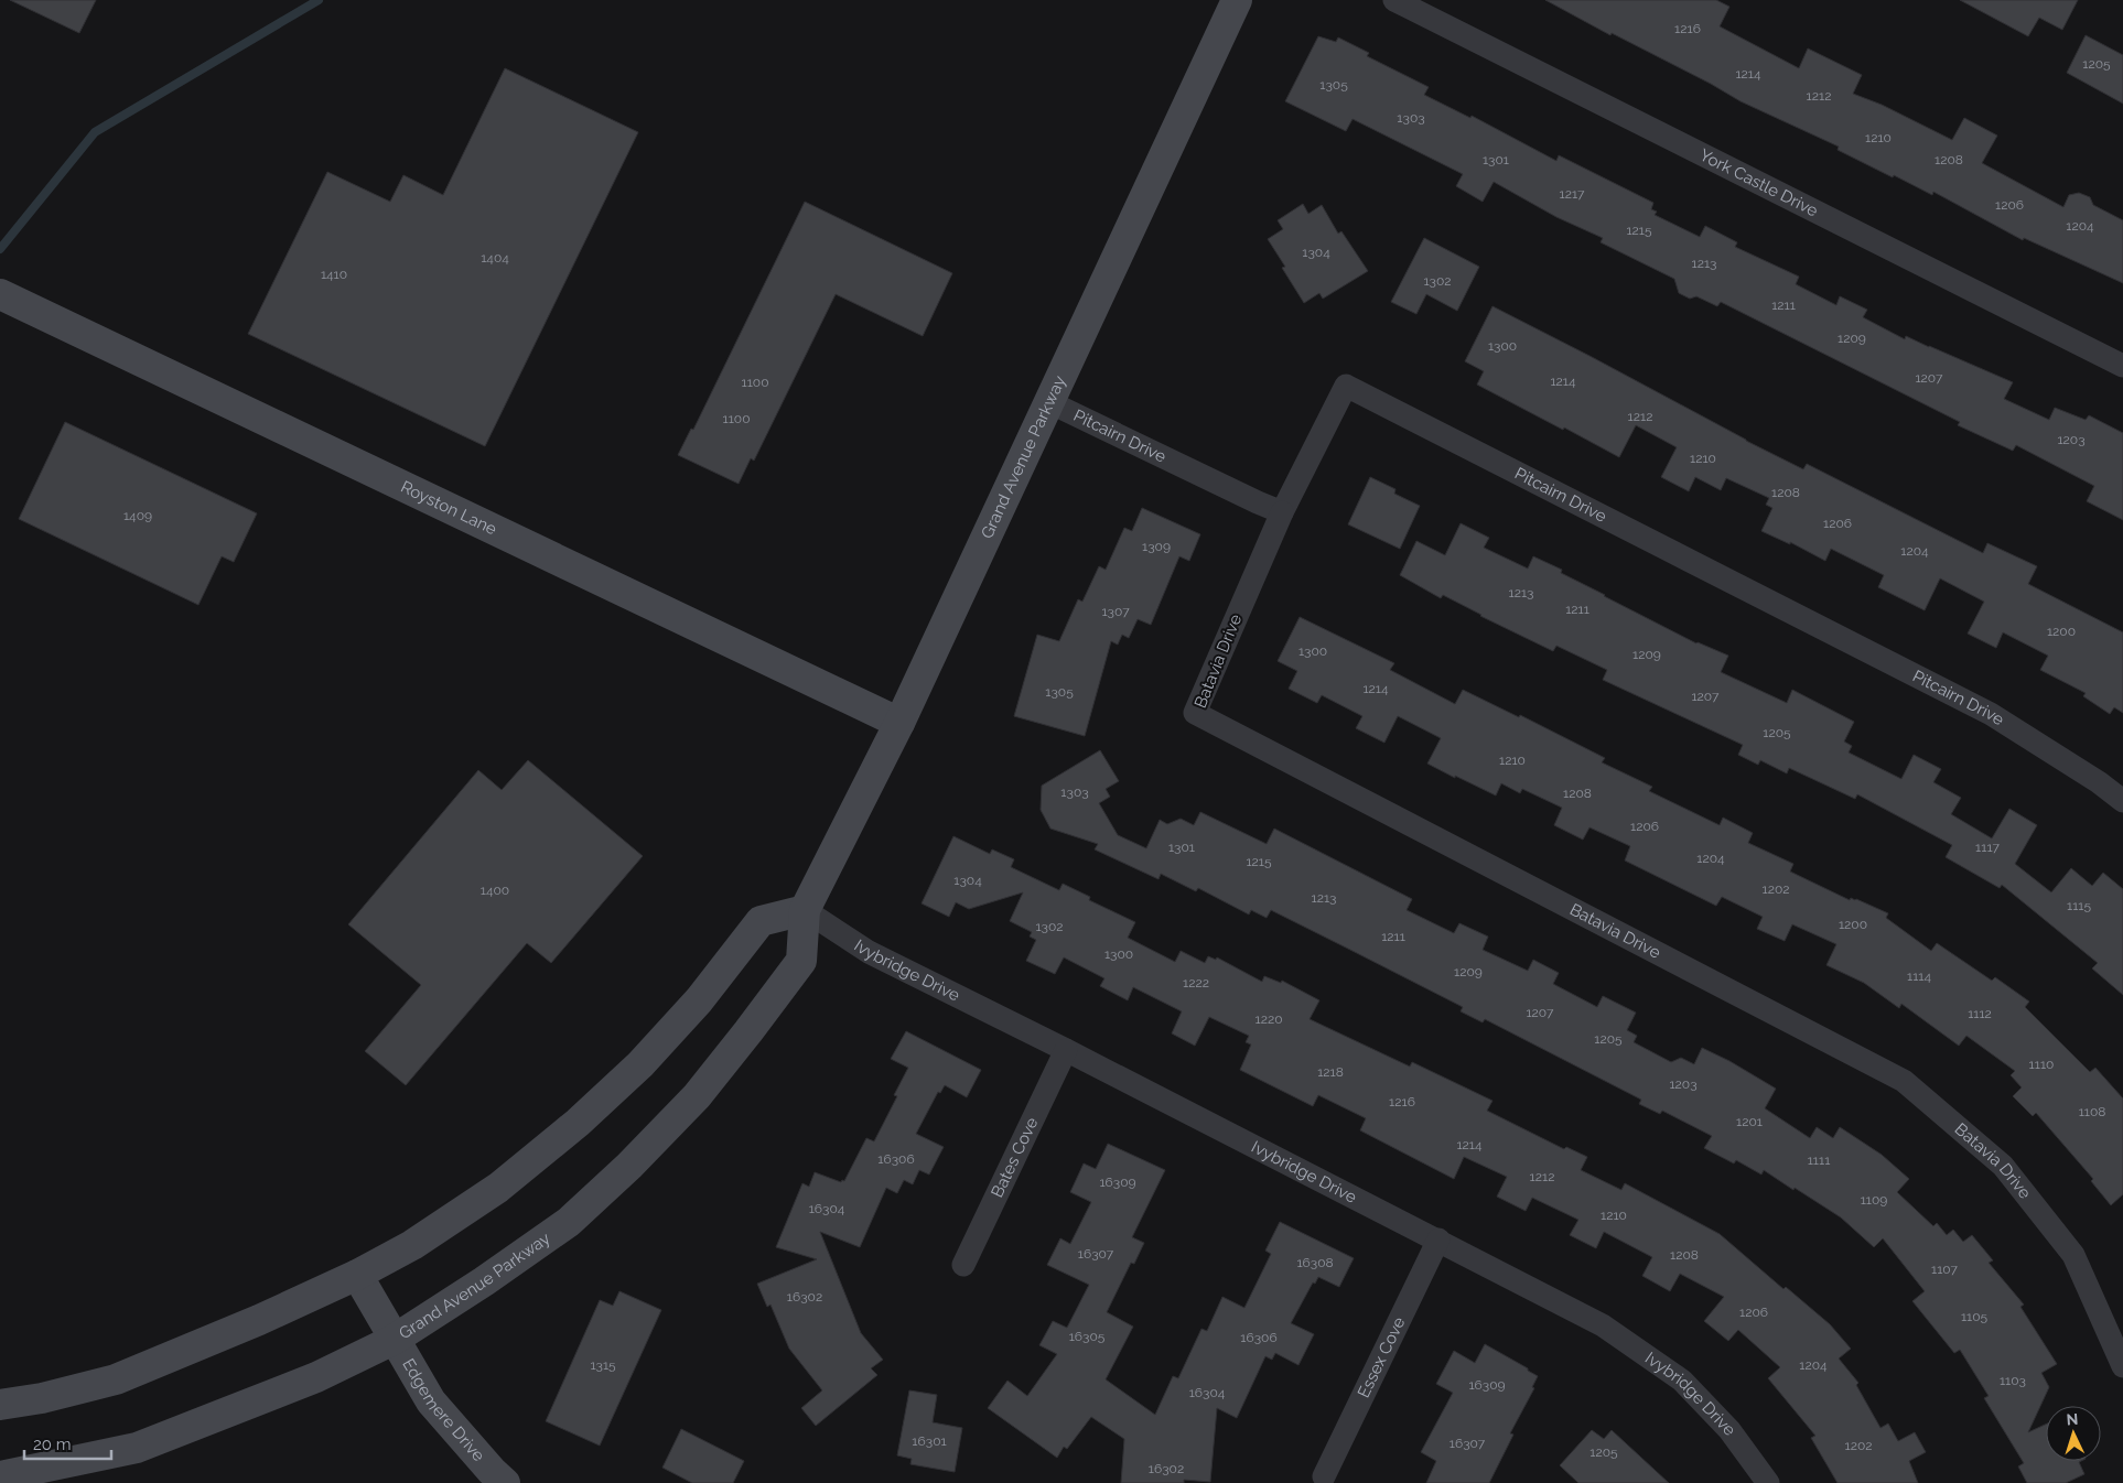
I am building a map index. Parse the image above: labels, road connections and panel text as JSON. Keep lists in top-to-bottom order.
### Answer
{
  "streets": {
    "main road": ["Grand Avenue Parkway", "Royston Lane", "Edgemere Drive"],
    "street": [
      "York Castle Drive",
      "Pitcairn Drive",
      "Batavia Drive",
      "Ivybridge Drive",
      "Bates Cove",
      "Essex Cove"
    ]
  },
  "crossings": [
    ["Pitcairn Drive", "Grand Avenue Parkway"],
    ["Pitcairn Drive", "Batavia Drive"],
    ["Grand Avenue Parkway", "Royston Lane"],
    ["Grand Avenue Parkway", "Ivybridge Drive"],
    ["Grand Avenue Parkway", "Edgemere Drive"],
    ["Ivybridge Drive", "Bates Cove"],
    ["Ivybridge Drive", "Essex Cove"]
  ],
  "house_numbers": [
    "1216",
    "1205",
    "1214",
    "1305",
    "1212",
    "1303",
    "1210",
    "1301",
    "1208",
    "1217",
    "1206",
    "1204",
    "1215",
    "1304",
    "1404",
    "1213",
    "1410",
    "1302",
    "1211",
    "1209",
    "1300",
    "1207",
    "1214",
    "1100",
    "1212",
    "1100",
    "1203",
    "1210",
    "1208",
    "1409",
    "1206",
    "1309",
    "1204",
    "1213",
    "1211",
    "1307",
    "1200",
    "1300",
    "1209",
    "1214",
    "1305",
    "1207",
    "1205",
    "1210",
    "1303",
    "1208",
    "1206",
    "1301",
    "1117",
    "1204",
    "1215",
    "1304",
    "1202",
    "1400",
    "1213",
    "1115",
    "1200",
    "1302",
    "1211",
    "1300",
    "1209",
    "1114",
    "1222",
    "1207",
    "1112",
    "1220",
    "1205",
    "1110",
    "1218",
    "1203",
    "1216",
    "1108",
    "1201",
    "1214",
    "16306",
    "1111",
    "1212",
    "16309",
    "1109",
    "16304",
    "1210",
    "16307",
    "1208",
    "16308",
    "1107",
    "16302",
    "1206",
    "1105",
    "16305",
    "16306",
    "1315",
    "1204",
    "1103",
    "16309",
    "16304",
    "16301",
    "16307",
    "1202",
    "1205",
    "16302"
  ],
  "scale_bar": "20 m",
  "north": "top"
}
